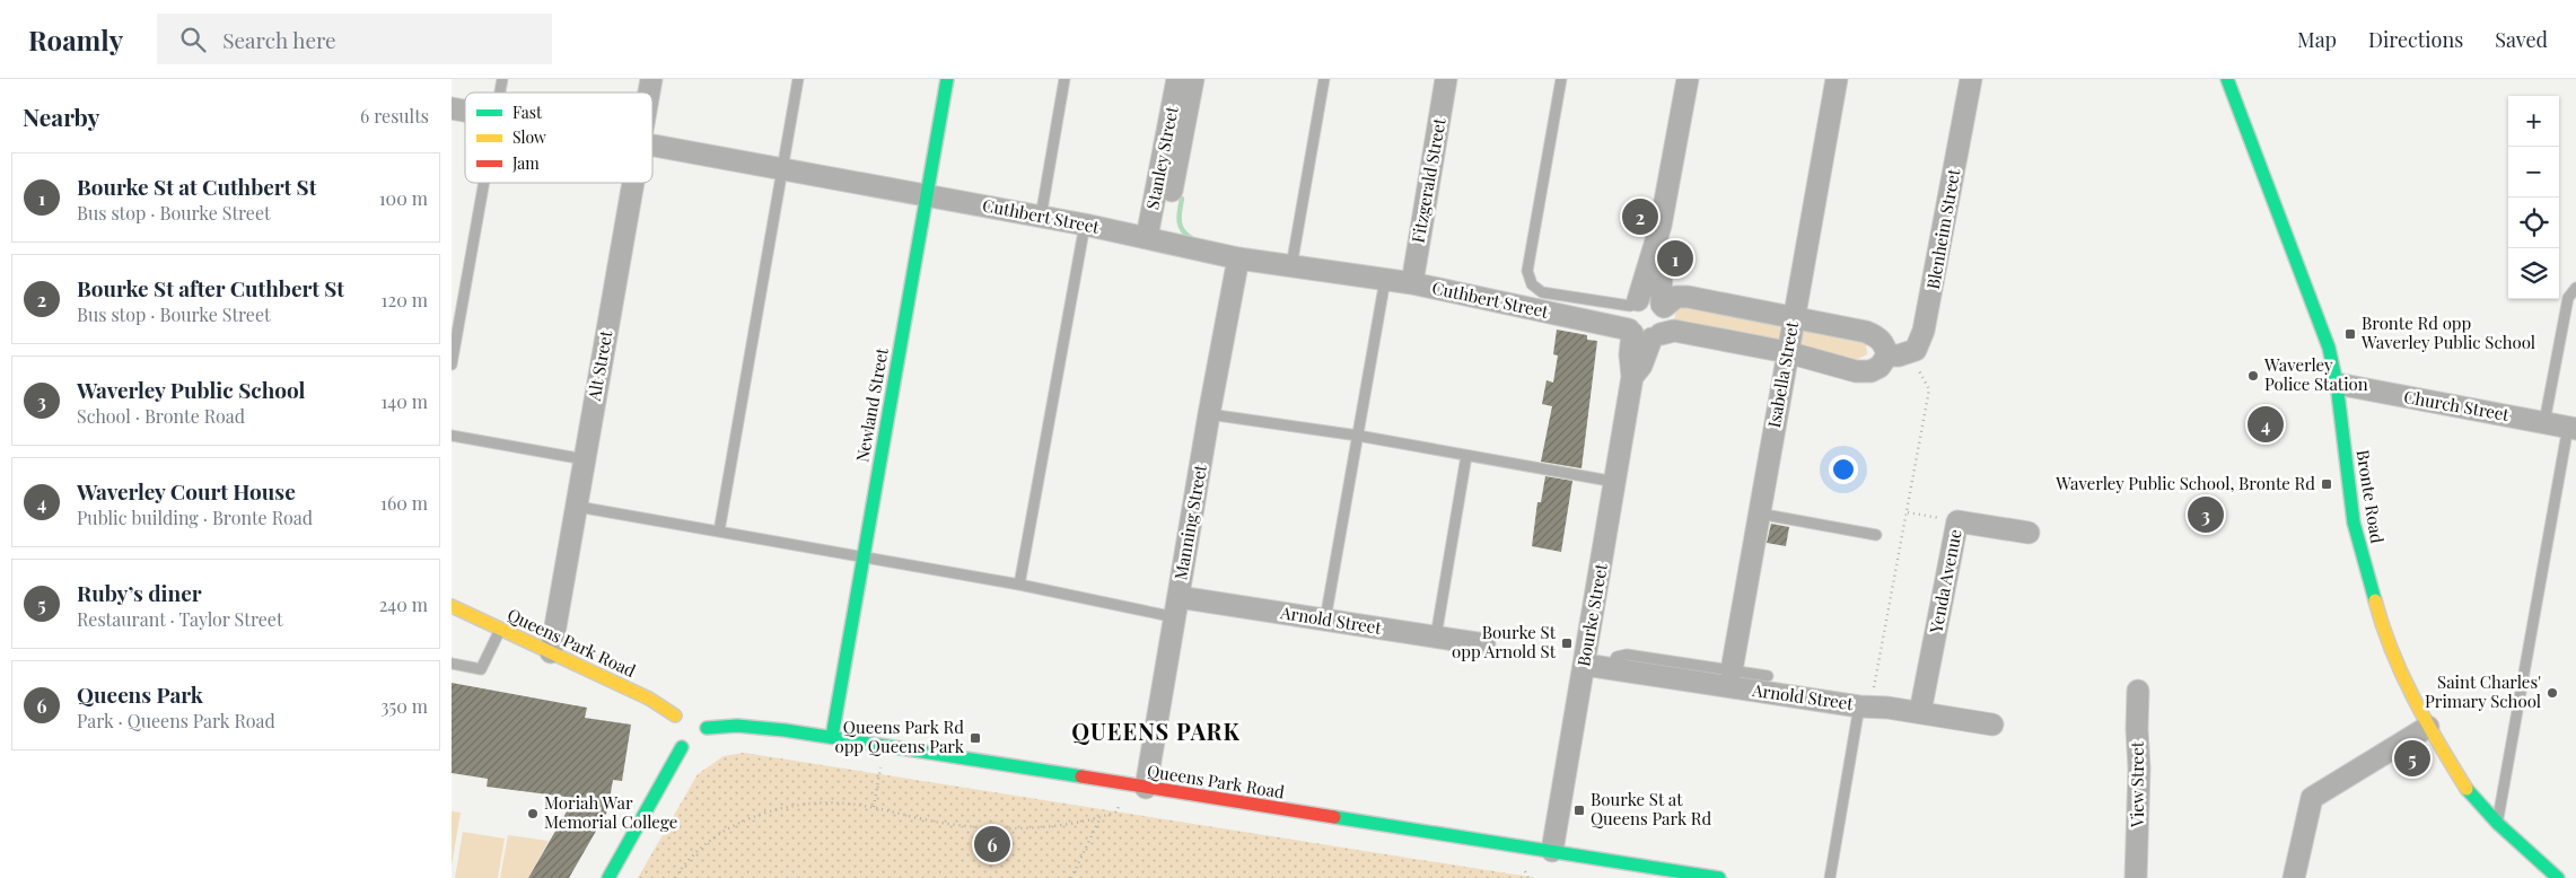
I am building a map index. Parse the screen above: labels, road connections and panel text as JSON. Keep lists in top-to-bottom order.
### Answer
{
  "streets": {
    "street": [
      "Stanley Street",
      "Fitzgerald Street",
      "Cuthbert Street",
      "Blenheim Street",
      "Alt Street",
      "Isabella Street",
      "Newland Street",
      "Church Street",
      "Bronte Road",
      "Manning Street",
      "Yenda Avenue",
      "Bourke Street",
      "Arnold Street",
      "Queens Park Road",
      "View Street"
    ]
  },
  "crossings": [
    ["Stanley Street", "Cuthbert Street"],
    ["Fitzgerald Street", "Cuthbert Street"],
    ["Cuthbert Street", "Blenheim Street"],
    ["Cuthbert Street", "Isabella Street"],
    ["Cuthbert Street", "Newland Street"],
    ["Cuthbert Street", "Manning Street"],
    ["Cuthbert Street", "Bourke Street"],
    ["Alt Street", "Queens Park Road"],
    ["Isabella Street", "Arnold Street"],
    ["Newland Street", "Queens Park Road"],
    ["Church Street", "Bronte Road"],
    ["Manning Street", "Arnold Street"],
    ["Manning Street", "Queens Park Road"],
    ["Yenda Avenue", "Arnold Street"],
    ["Bourke Street", "Arnold Street"],
    ["Bourke Street", "Queens Park Road"]
  ],
  "districts": ["QUEENS PARK"],
  "places": {
    "transit": [
      "Bronte Rd opp Waverley Public School",
      "Waverley Public School, Bronte Rd",
      "Bourke St opp Arnold St",
      "Queens Park Rd opp Queens Park",
      "Bourke St at Queens Park Rd"
    ],
    "other": ["Waverley Police Station", "Saint Charles' Primary School", "Moriah War Memorial College"]
  },
  "legend": ["Fast", "Slow", "Jam"],
  "page": {
    "header": "Roamly",
    "search": "Search here",
    "nav": ["Map", "Directions", "Saved"],
    "heading": ["Nearby", "6 results"],
    "map_buttons": ["+", "−"],
    "list": [
      {
        "mark": "1",
        "name": "Bourke St at Cuthbert St",
        "note": "Bus stop · Bourke Street",
        "value": "100 m"
      },
      {
        "mark": "2",
        "name": "Bourke St after Cuthbert St",
        "note": "Bus stop · Bourke Street",
        "value": "120 m"
      },
      {
        "mark": "3",
        "name": "Waverley Public School",
        "note": "School · Bronte Road",
        "value": "140 m"
      },
      {
        "mark": "4",
        "name": "Waverley Court House",
        "note": "Public building · Bronte Road",
        "value": "160 m"
      },
      {
        "mark": "5",
        "name": "Ruby’s diner",
        "note": "Restaurant · Taylor Street",
        "value": "240 m"
      },
      {
        "mark": "6",
        "name": "Queens Park",
        "note": "Park · Queens Park Road",
        "value": "350 m"
      }
    ],
    "pins": [
      "2",
      "1",
      "4",
      "3",
      "5",
      "6"
    ]
  }
}
